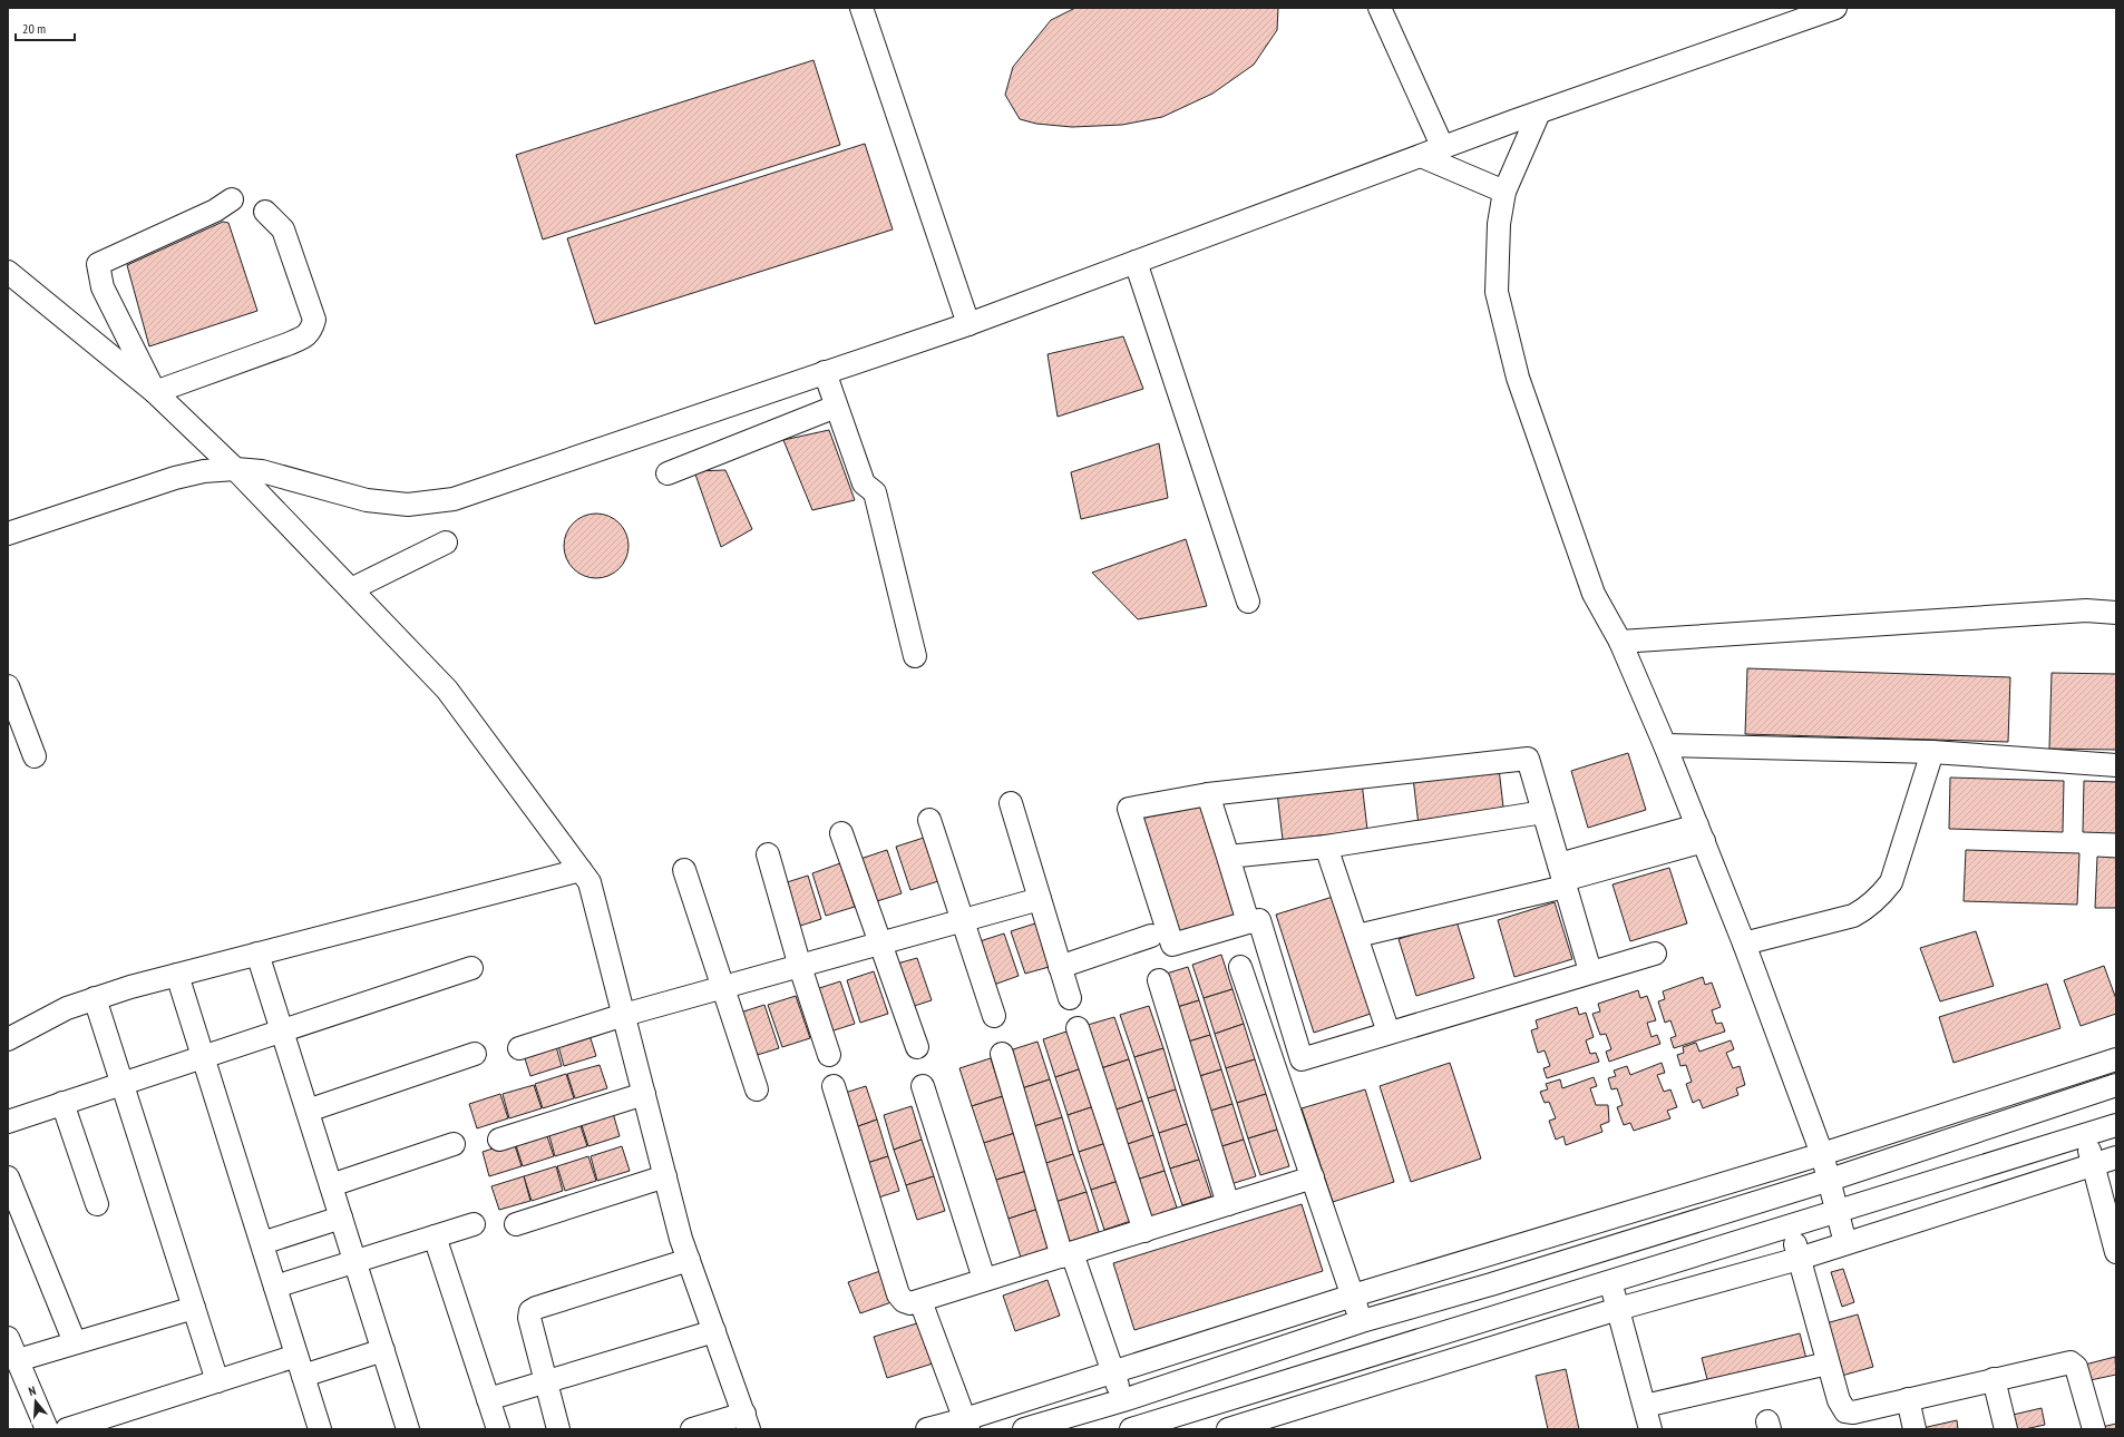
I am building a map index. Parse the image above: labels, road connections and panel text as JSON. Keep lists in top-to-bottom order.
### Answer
{
  "scale_bar": "20 m",
  "north": "top"
}
